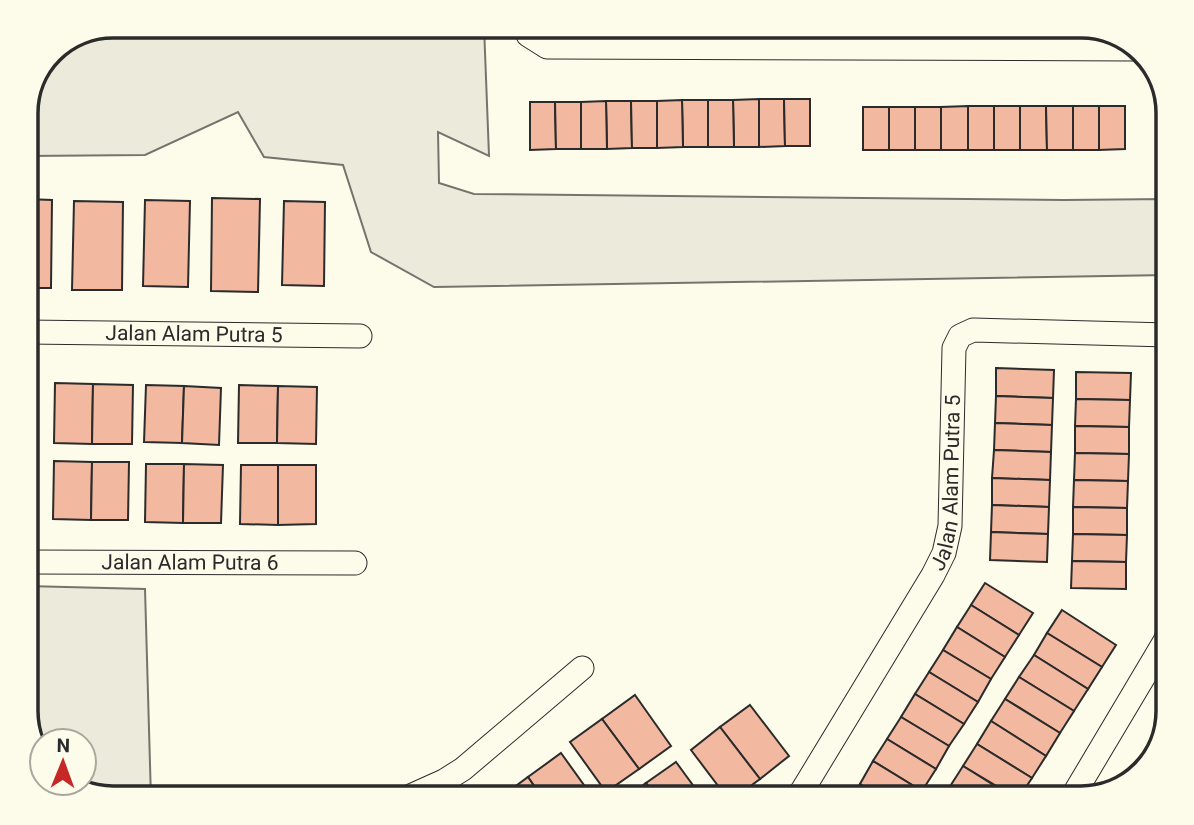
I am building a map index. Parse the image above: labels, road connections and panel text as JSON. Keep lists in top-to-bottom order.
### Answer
{
  "streets": {
    "street": ["Jalan Alam Putra 5", "Jalan Alam Putra 6"]
  },
  "north": "top"
}
